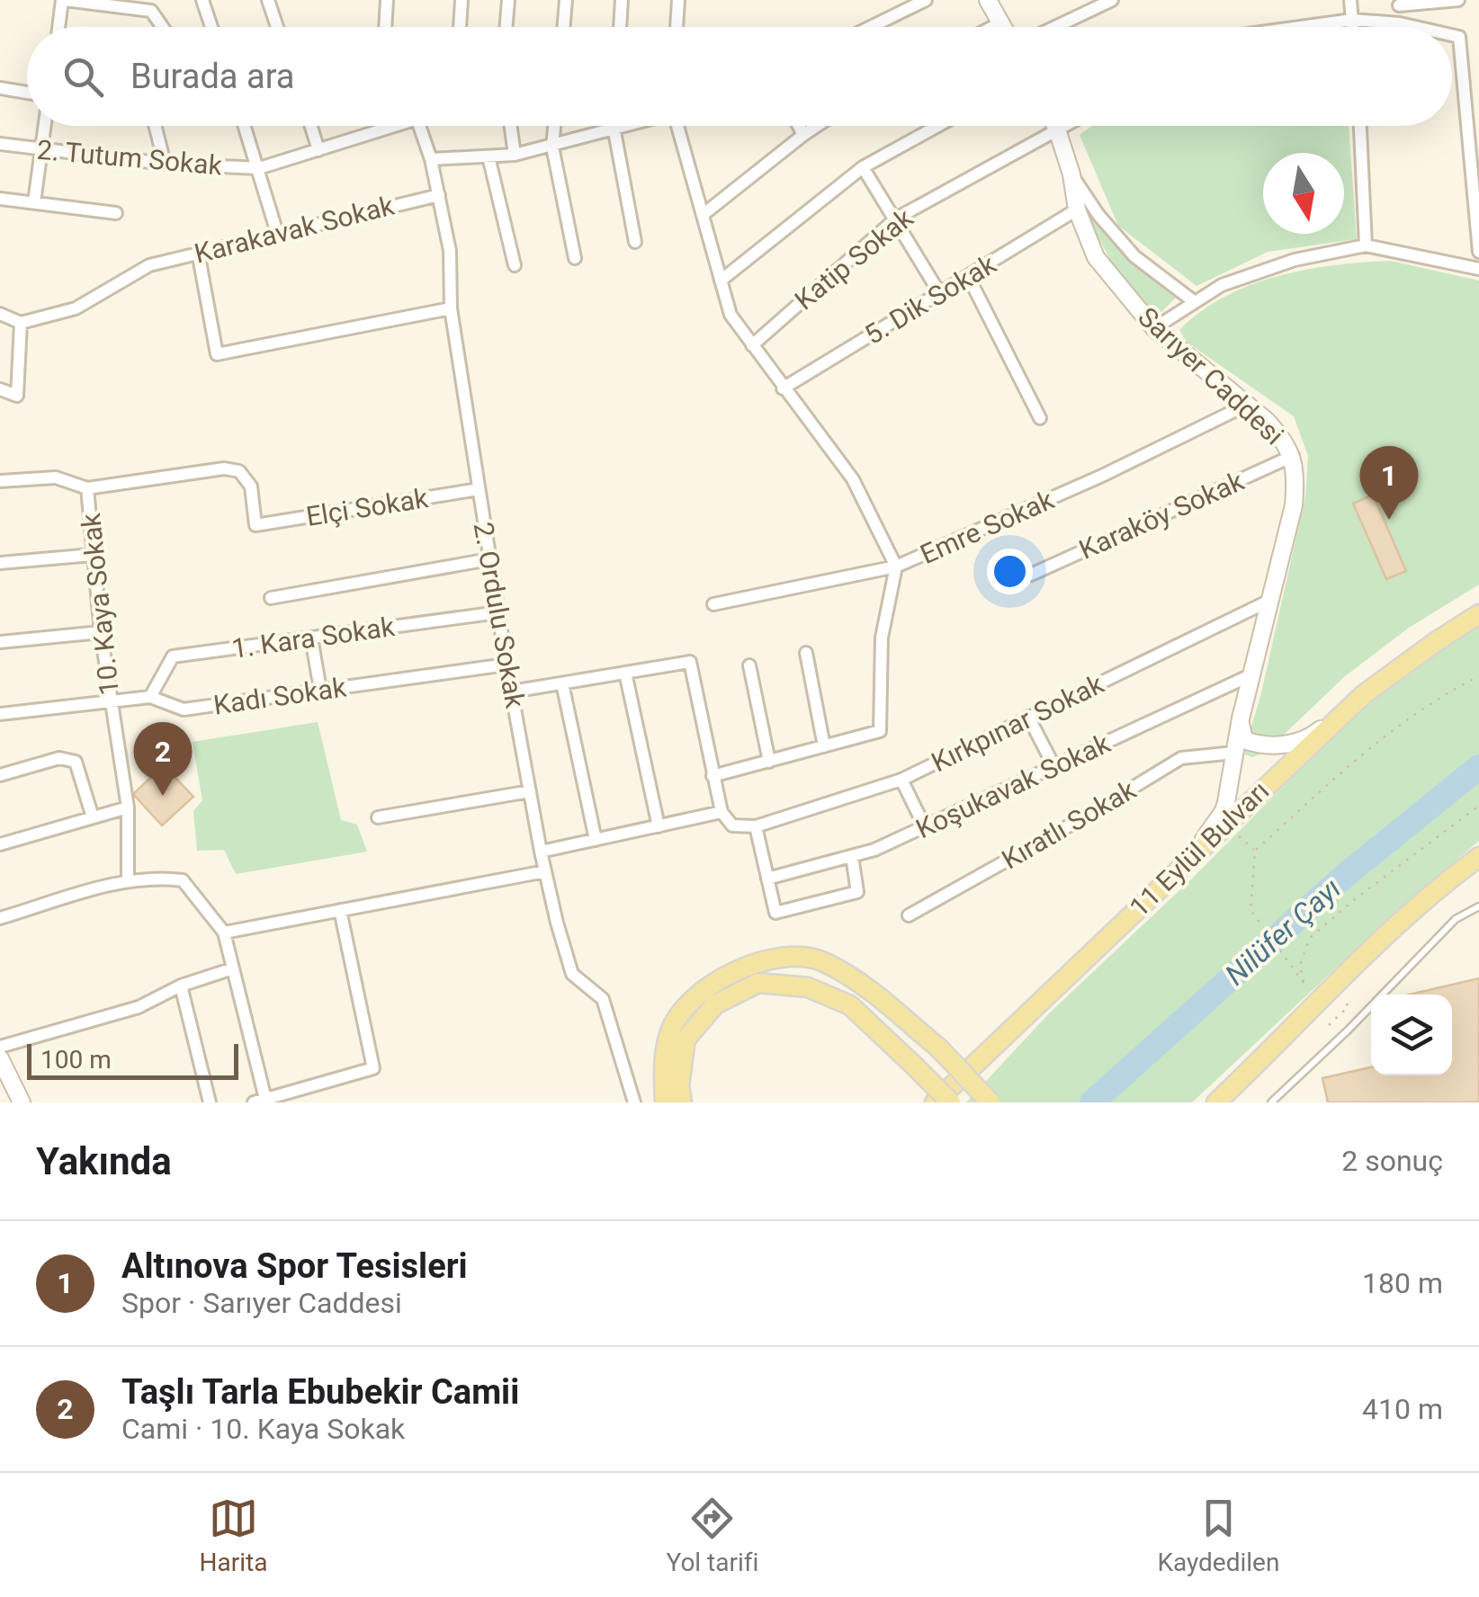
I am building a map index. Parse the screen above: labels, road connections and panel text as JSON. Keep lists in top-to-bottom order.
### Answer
{
  "streets": {
    "main road": ["11 Eylül Bulvarı"],
    "street": [
      "2. Tutum Sokak",
      "Karakavak Sokak",
      "Katip Sokak",
      "5. Dik Sokak",
      "Sarıyer Caddesi",
      "Elçi Sokak",
      "Karaköy Sokak",
      "Emre Sokak",
      "10. Kaya Sokak",
      "2. Ordulu Sokak",
      "1. Kara Sokak",
      "Kadı Sokak",
      "Kırkpınar Sokak",
      "Koşukavak Sokak",
      "Kıratlı Sokak"
    ]
  },
  "crossings": [
    ["Karakavak Sokak", "2. Ordulu Sokak"],
    ["Katip Sokak", "Sarıyer Caddesi"],
    ["5. Dik Sokak", "Sarıyer Caddesi"],
    ["Sarıyer Caddesi", "Karaköy Sokak"],
    ["Sarıyer Caddesi", "Emre Sokak"],
    ["Sarıyer Caddesi", "Kırkpınar Sokak"],
    ["Sarıyer Caddesi", "Koşukavak Sokak"],
    ["Sarıyer Caddesi", "Kıratlı Sokak"],
    ["Sarıyer Caddesi", "11 Eylül Bulvarı"],
    ["Elçi Sokak", "10. Kaya Sokak"],
    ["Elçi Sokak", "2. Ordulu Sokak"],
    ["10. Kaya Sokak", "Kadı Sokak"],
    ["2. Ordulu Sokak", "1. Kara Sokak"],
    ["2. Ordulu Sokak", "Kadı Sokak"],
    ["1. Kara Sokak", "Kadı Sokak"]
  ],
  "water": ["Nilüfer Çayı"],
  "scale_bar": "100 m",
  "north": "bottom",
  "page": {
    "search": "Burada ara",
    "pins": ["1", "2"],
    "scale": "100 m",
    "heading": ["Yakında", "2 sonuç"],
    "list": [
      {
        "mark": "1",
        "name": "Altınova Spor Tesisleri",
        "note": "Spor · Sarıyer Caddesi",
        "value": "180 m"
      },
      {
        "mark": "2",
        "name": "Taşlı Tarla Ebubekir Camii",
        "note": "Cami · 10. Kaya Sokak",
        "value": "410 m"
      }
    ],
    "nav": ["Harita", "Yol tarifi", "Kaydedilen"]
  }
}
